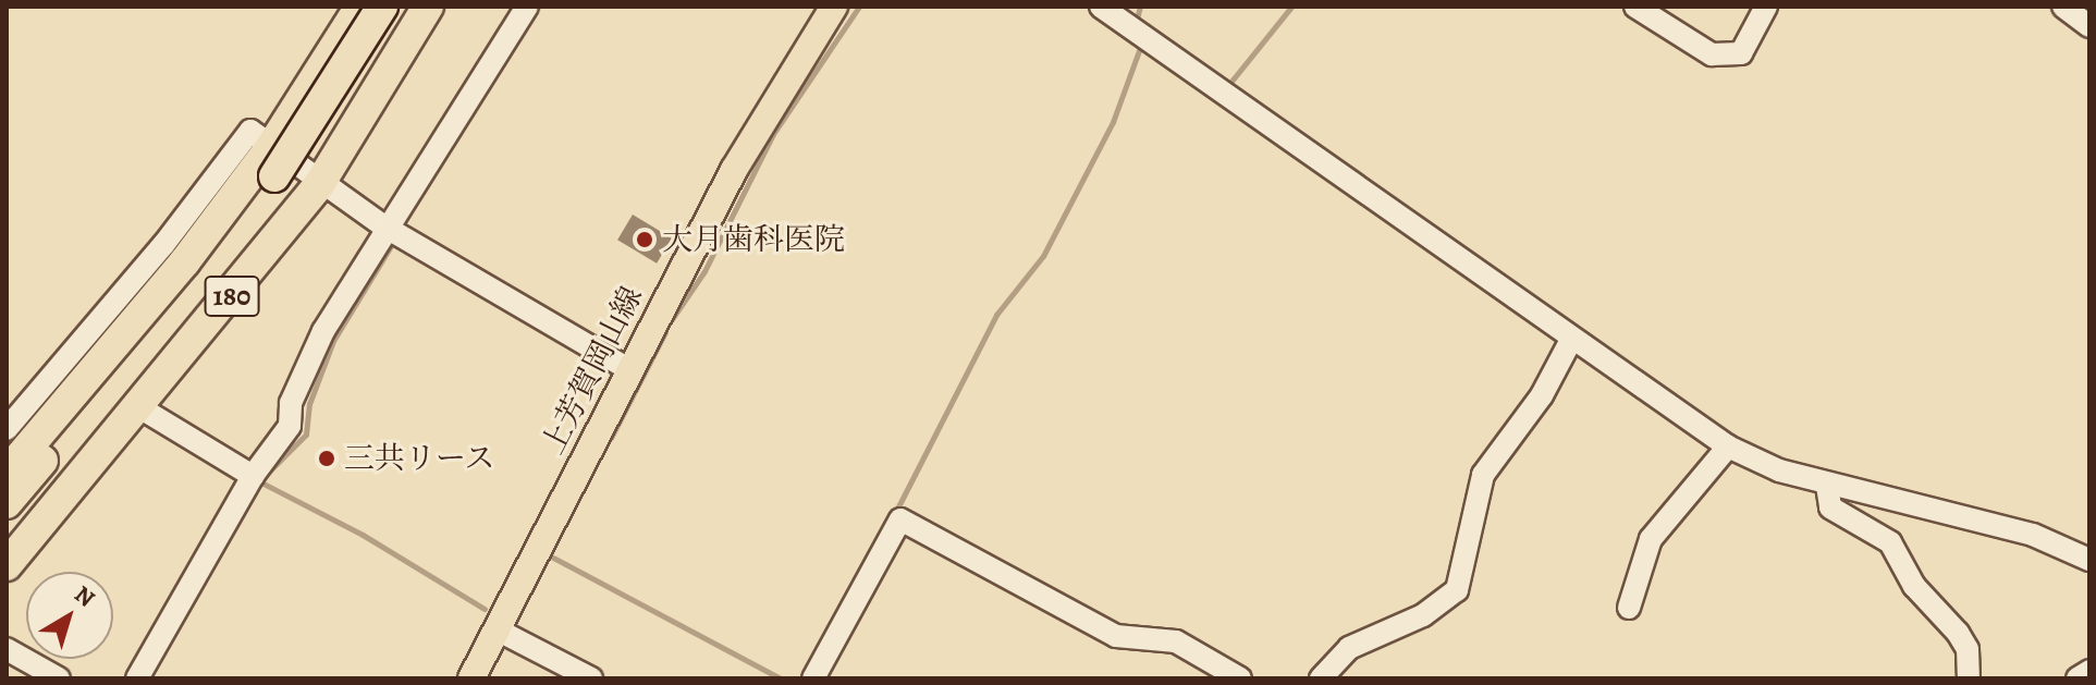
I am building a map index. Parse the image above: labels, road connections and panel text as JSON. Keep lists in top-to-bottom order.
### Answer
{
  "streets": {
    "highway": ["180"],
    "main road": ["上芳賀岡山線"]
  },
  "places": ["大月歯科医院", "三共リース"],
  "north": "top right"
}
